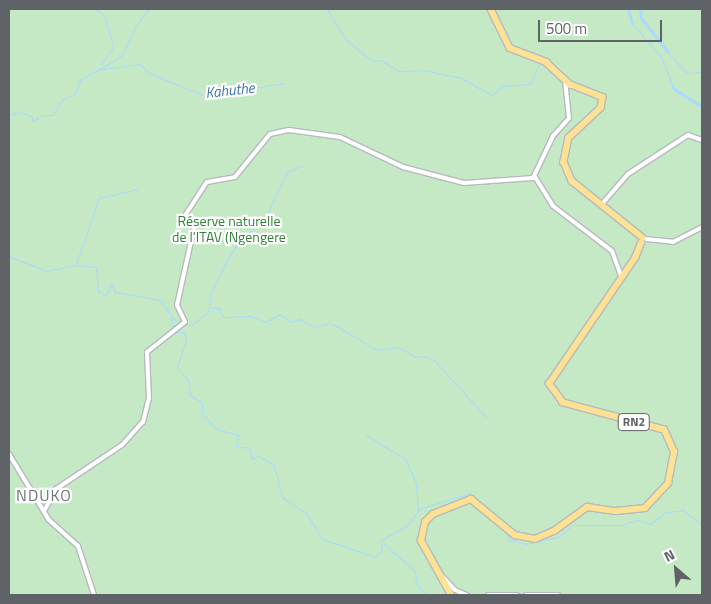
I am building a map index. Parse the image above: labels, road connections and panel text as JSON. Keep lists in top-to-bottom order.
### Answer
{
  "streets": {
    "highway": ["RN2"]
  },
  "districts": ["NDUKO"],
  "water": ["Kahuthe"],
  "parks": ["Réserve naturelle de l'ITAV (Ngengere"],
  "scale_bar": "500 m",
  "north": "top left"
}
